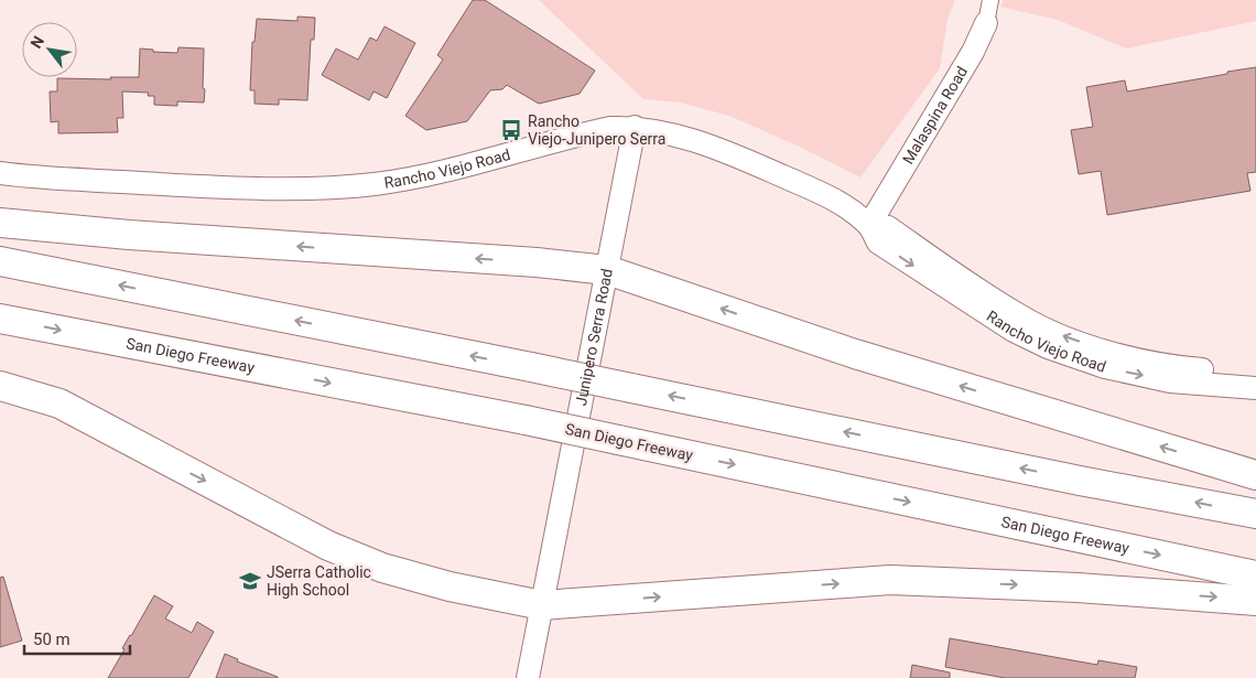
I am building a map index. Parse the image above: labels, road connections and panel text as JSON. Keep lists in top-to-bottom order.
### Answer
{
  "streets": {
    "highway": ["San Diego Freeway"],
    "main road": ["Malaspina Road", "Rancho Viejo Road", "Junipero Serra Road"]
  },
  "crossings": [
    ["Malaspina Road", "Rancho Viejo Road"],
    ["Rancho Viejo Road", "Junipero Serra Road"]
  ],
  "places": {
    "bus stop": ["Rancho Viejo-Junipero Serra"],
    "school or university": ["JSerra Catholic High School"]
  },
  "scale_bar": "50 m",
  "north": "top left"
}
